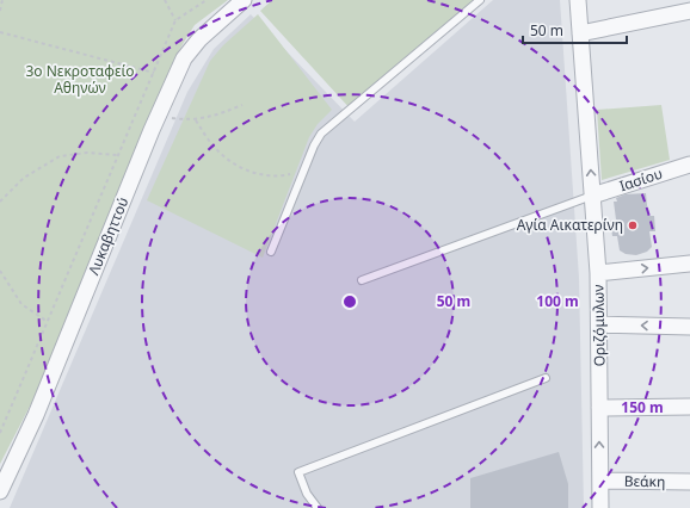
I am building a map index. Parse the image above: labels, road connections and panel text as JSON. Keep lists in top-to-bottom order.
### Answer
{
  "streets": {
    "street": [
      "Ιασίου",
      "Λυκαβηττού",
      "Οριζόμυλων",
      "Βεάκη"
    ]
  },
  "crossings": [
    ["Ιασίου", "Οριζόμυλων"],
    ["Οριζόμυλων", "Βεάκη"]
  ],
  "one_way": ["Οριζόμυλων"],
  "parks": ["3ο Νεκροταφείο Αθηνών"],
  "places": ["Αγία Αικατερίνη"],
  "scale_bar": "50 m",
  "rings": ["50 m", "100 m", "150 m"]
}
